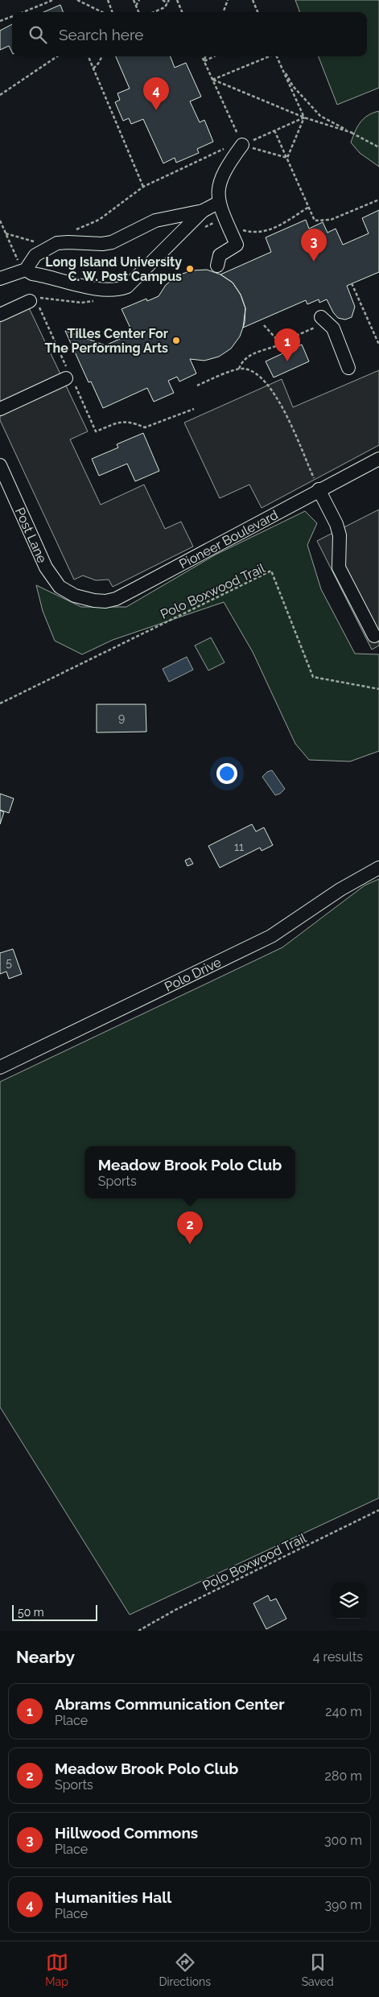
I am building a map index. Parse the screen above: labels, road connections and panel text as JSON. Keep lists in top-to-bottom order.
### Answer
{
  "streets": {
    "street": ["Post Lane", "Pioneer Boulevard", "Polo Drive"],
    "path": ["Polo Boxwood Trail"]
  },
  "crossings": [
    ["Post Lane", "Pioneer Boulevard"]
  ],
  "places": ["Long Island University C. W. Post Campus", "Tilles Center For The Performing Arts"],
  "house_numbers": ["9", "11", "5"],
  "scale_bar": "50 m",
  "page": {
    "search": "Search here",
    "pins": [
      "4",
      "3",
      "1",
      "2"
    ],
    "popup": ["Meadow Brook Polo Club", "Sports"],
    "scale": "50 m",
    "heading": ["Nearby", "4 results"],
    "list": [
      {
        "mark": "1",
        "name": "Abrams Communication Center",
        "note": "Place",
        "value": "240 m"
      },
      {
        "mark": "2",
        "name": "Meadow Brook Polo Club",
        "note": "Sports",
        "value": "280 m"
      },
      {
        "mark": "3",
        "name": "Hillwood Commons",
        "note": "Place",
        "value": "300 m"
      },
      {
        "mark": "4",
        "name": "Humanities Hall",
        "note": "Place",
        "value": "390 m"
      }
    ],
    "nav": ["Map", "Directions", "Saved"]
  }
}
